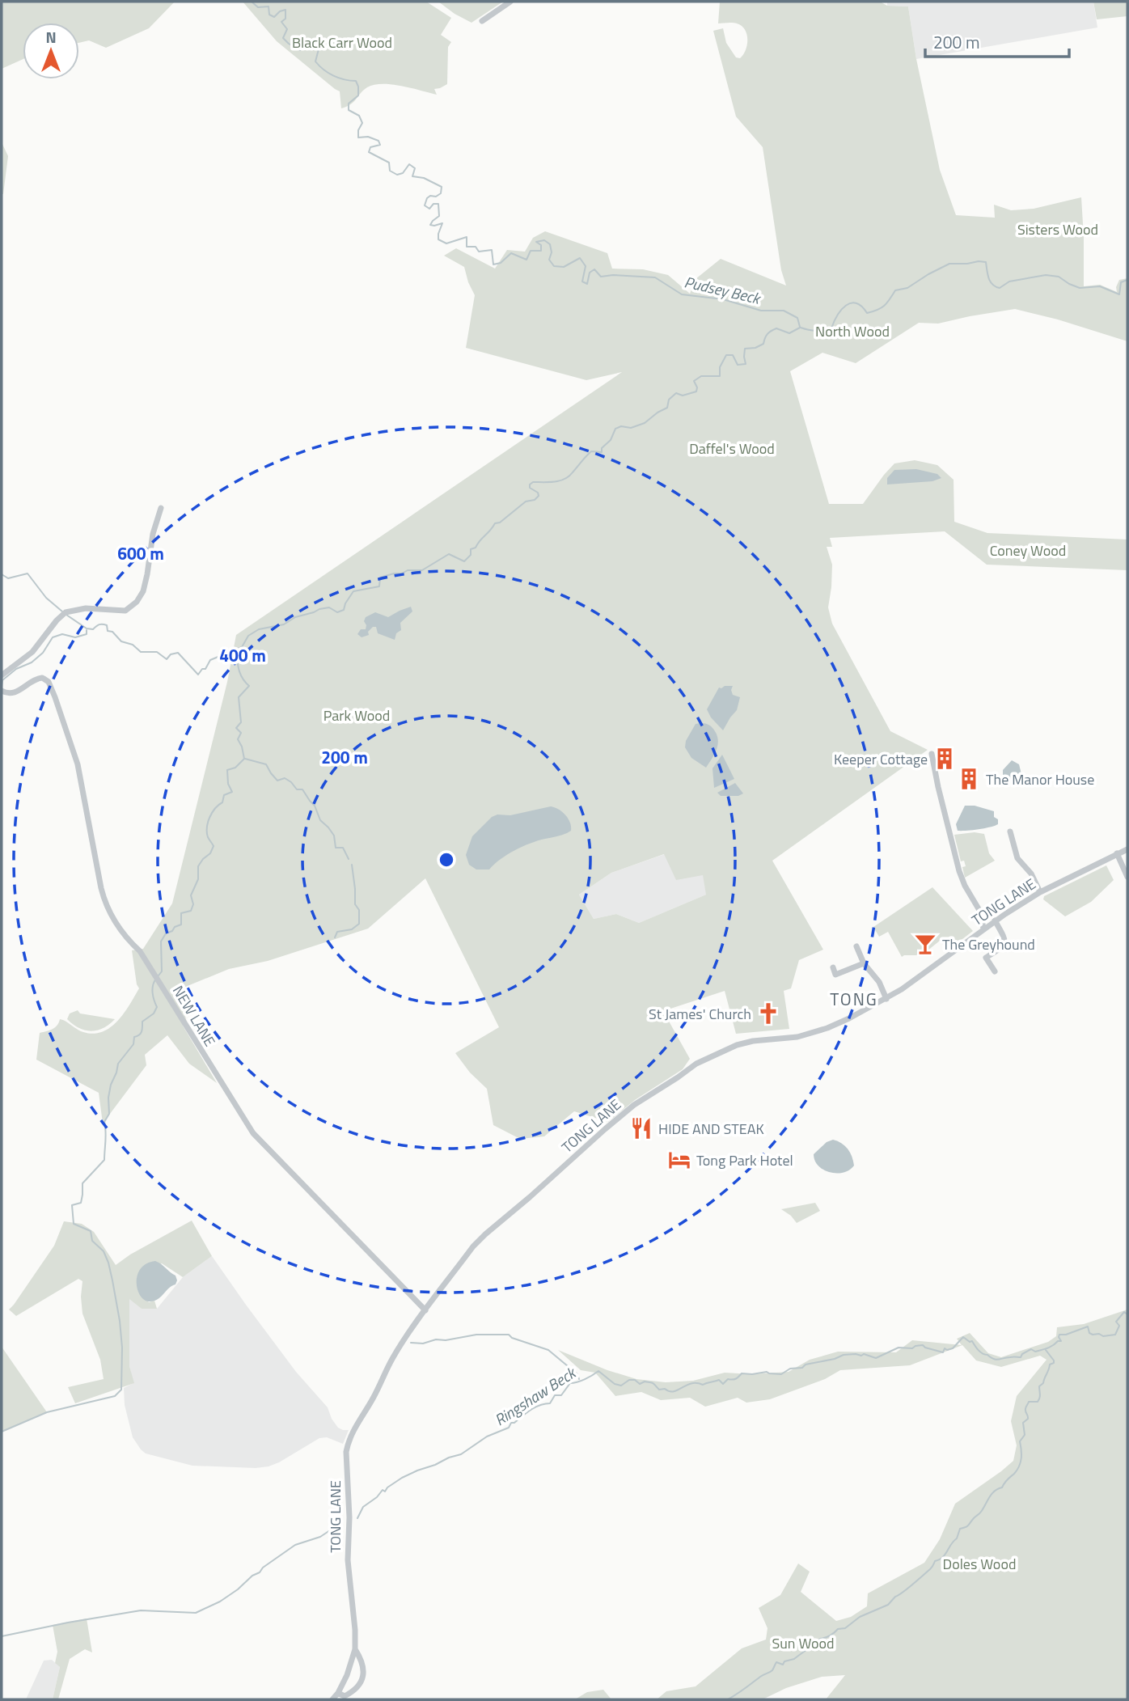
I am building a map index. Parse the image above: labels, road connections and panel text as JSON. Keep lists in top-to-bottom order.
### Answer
{
  "streets": {
    "street": ["TONG LANE", "NEW LANE"]
  },
  "crossings": [
    ["TONG LANE", "NEW LANE"]
  ],
  "districts": ["TONG"],
  "water": ["Pudsey Beck", "Ringshaw Beck"],
  "parks": [
    "Black Carr Wood",
    "Sisters Wood",
    "North Wood",
    "Daffel's Wood",
    "Coney Wood",
    "Park Wood",
    "Doles Wood",
    "Sun Wood"
  ],
  "places": {
    "building": ["Keeper Cottage", "The Manor House"],
    "bar": ["The Greyhound"],
    "church": ["St James' Church"],
    "restaurant": ["HIDE AND STEAK"],
    "hotel": ["Tong Park Hotel"]
  },
  "scale_bar": "200 m",
  "north": "top",
  "rings": ["600 m", "400 m", "200 m"]
}
